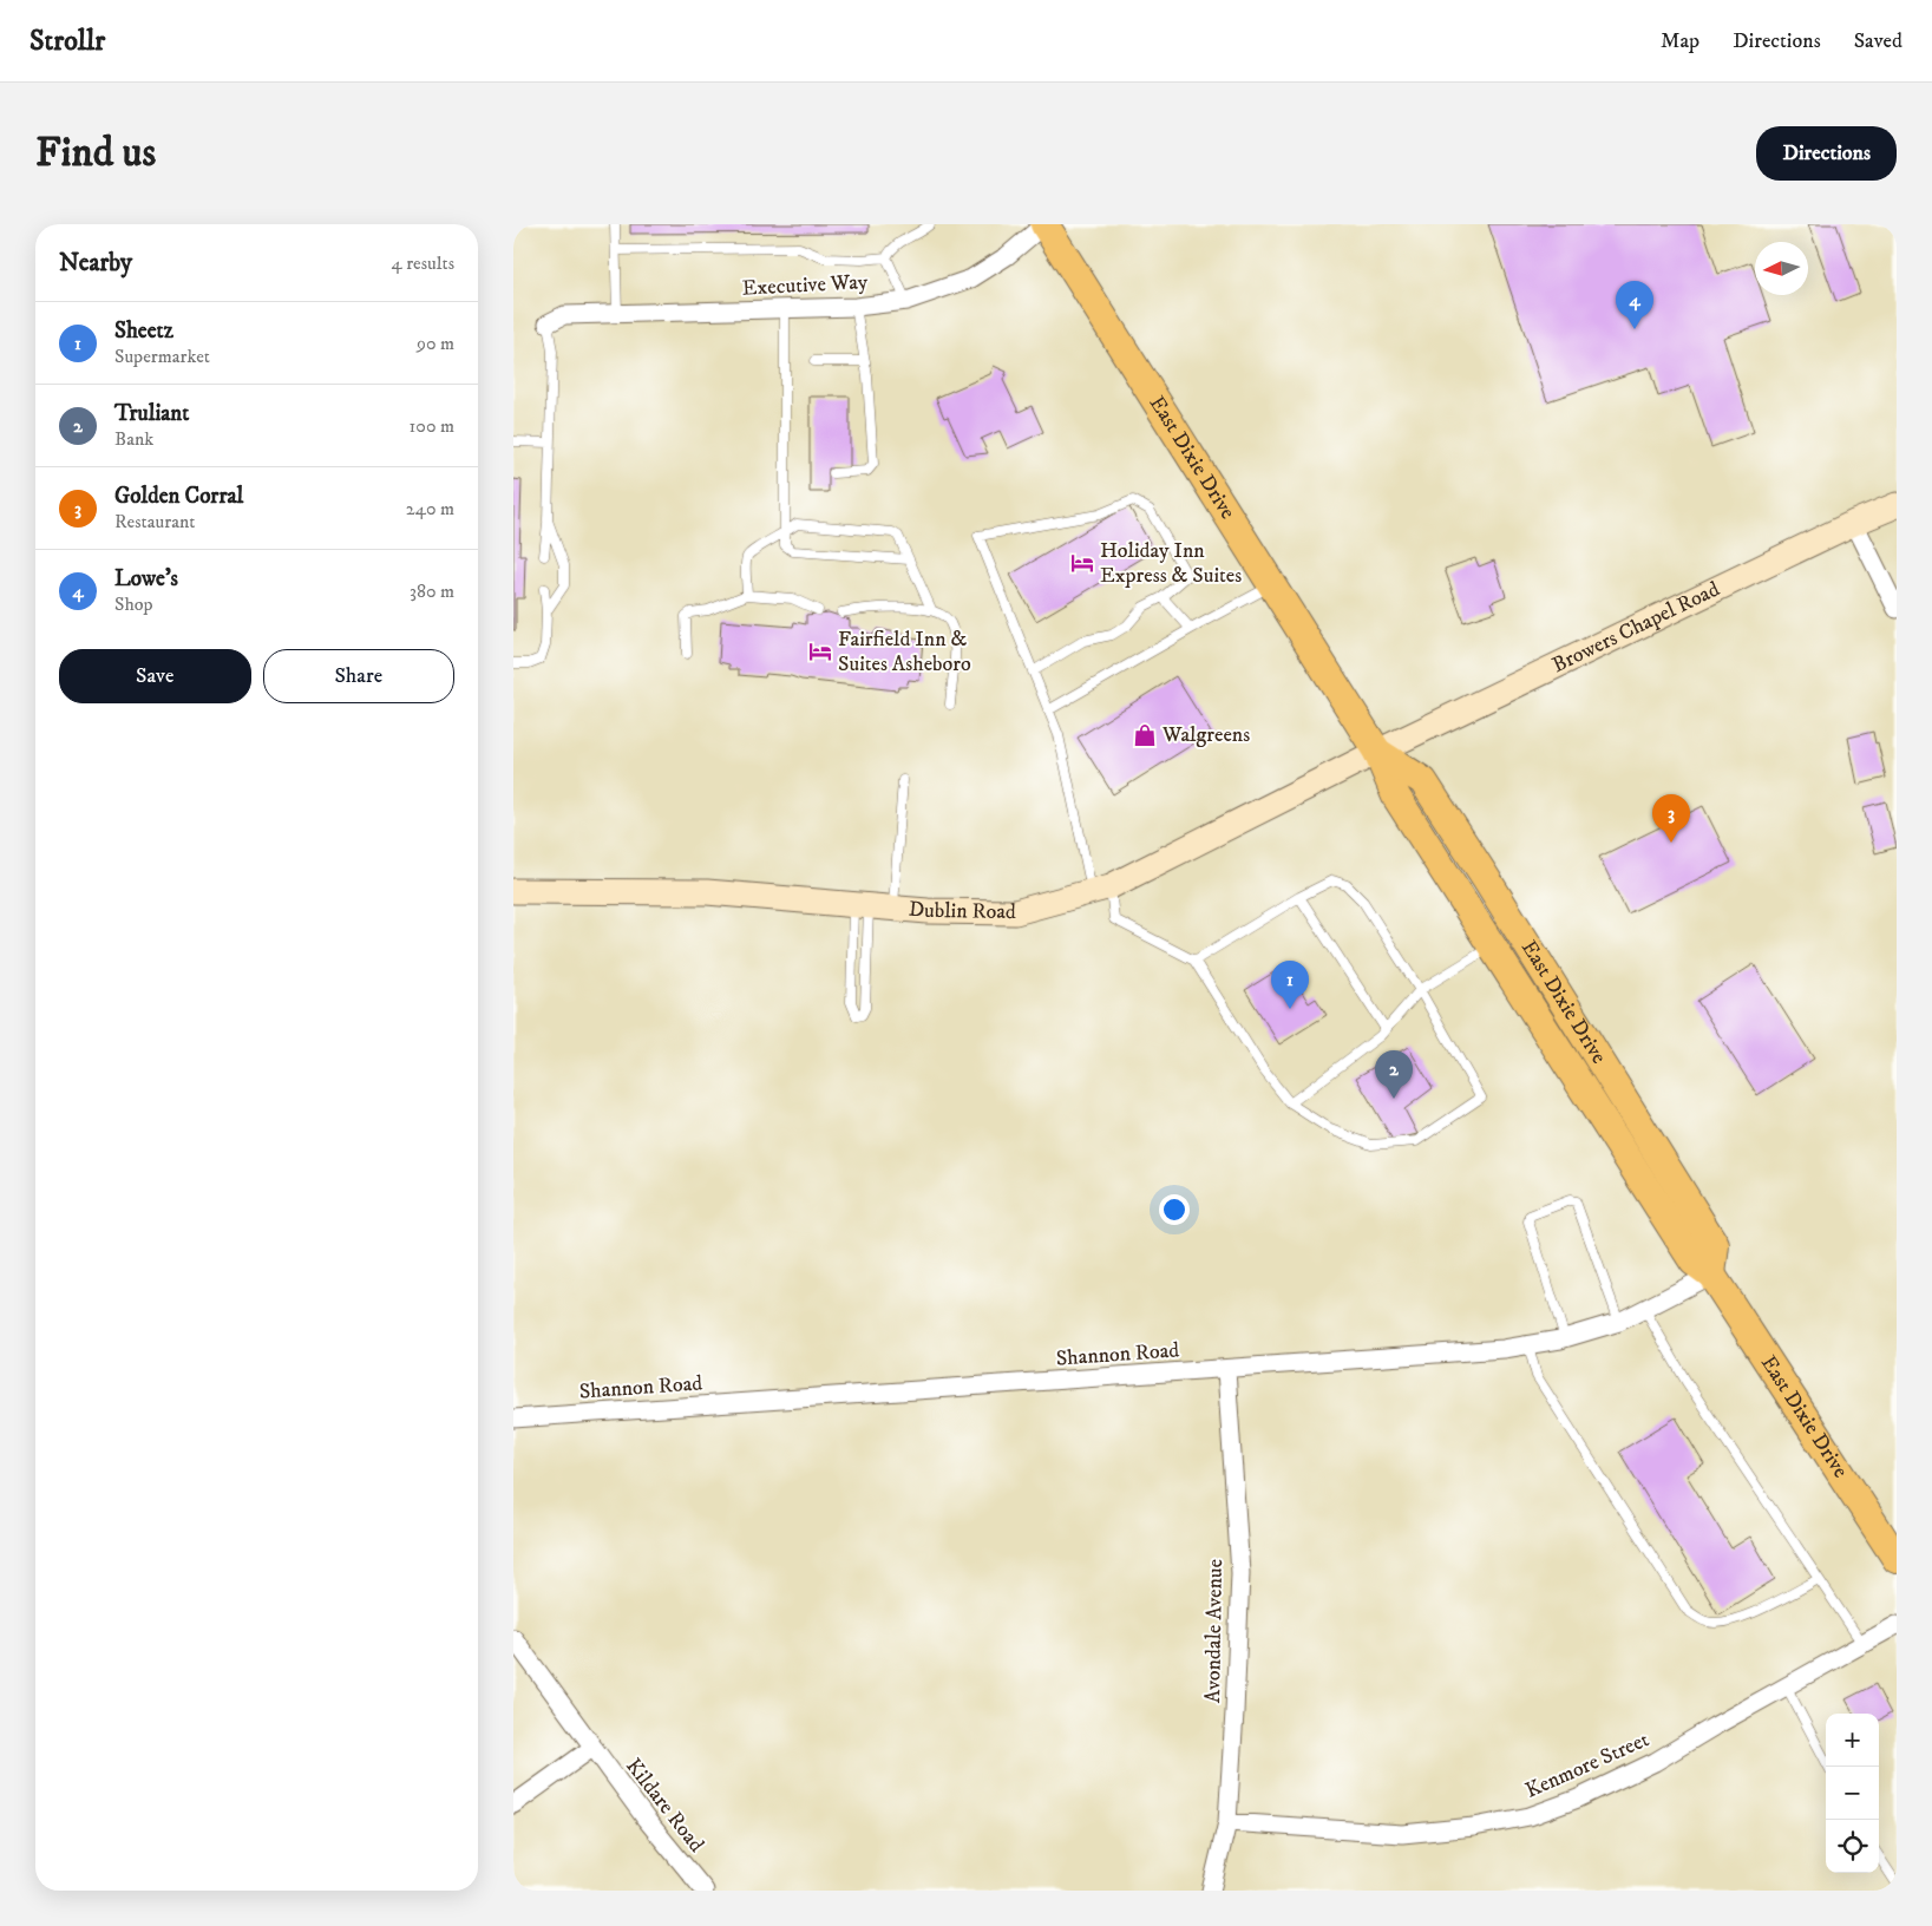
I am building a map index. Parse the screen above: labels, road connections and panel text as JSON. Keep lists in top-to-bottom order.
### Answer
{
  "streets": {
    "main road": ["East Dixie Drive"],
    "street": [
      "Executive Way",
      "Browers Chapel Road",
      "Dublin Road",
      "Shannon Road",
      "Avondale Avenue",
      "Kenmore Street",
      "Kildare Road"
    ]
  },
  "crossings": [
    ["Executive Way", "East Dixie Drive"],
    ["East Dixie Drive", "Browers Chapel Road"],
    ["East Dixie Drive", "Dublin Road"],
    ["East Dixie Drive", "Shannon Road"],
    ["Browers Chapel Road", "Dublin Road"],
    ["Shannon Road", "Avondale Avenue"],
    ["Avondale Avenue", "Kenmore Street"]
  ],
  "places": {
    "hotel": ["Holiday Inn Express & Suites", "Fairfield Inn & Suites Asheboro"],
    "shop": ["Walgreens"]
  },
  "north": "left",
  "page": {
    "header": "Strollr",
    "nav": ["Map", "Directions", "Saved"],
    "buttons": [
      "Directions",
      ["Save", "Share"]
    ],
    "title": "Find us",
    "heading": ["Nearby", "4 results"],
    "pins": [
      "4",
      "3",
      "1",
      "2"
    ],
    "list": [
      {
        "mark": "1",
        "name": "Sheetz",
        "note": "Supermarket",
        "value": "90 m"
      },
      {
        "mark": "2",
        "name": "Truliant",
        "note": "Bank",
        "value": "100 m"
      },
      {
        "mark": "3",
        "name": "Golden Corral",
        "note": "Restaurant",
        "value": "240 m"
      },
      {
        "mark": "4",
        "name": "Lowe's",
        "note": "Shop",
        "value": "380 m"
      }
    ],
    "map_buttons": ["+", "−"]
  }
}
